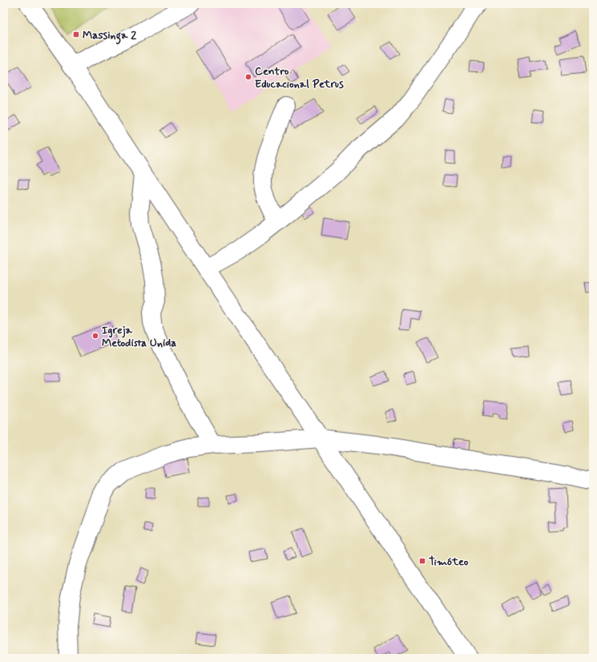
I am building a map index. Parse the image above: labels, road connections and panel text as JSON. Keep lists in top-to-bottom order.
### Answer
{
  "places": {
    "transit": ["Massinga 2", "Timóteo"],
    "other": ["Centro Educacional Petrus", "Igreja Metodista Unida"]
  }
}
